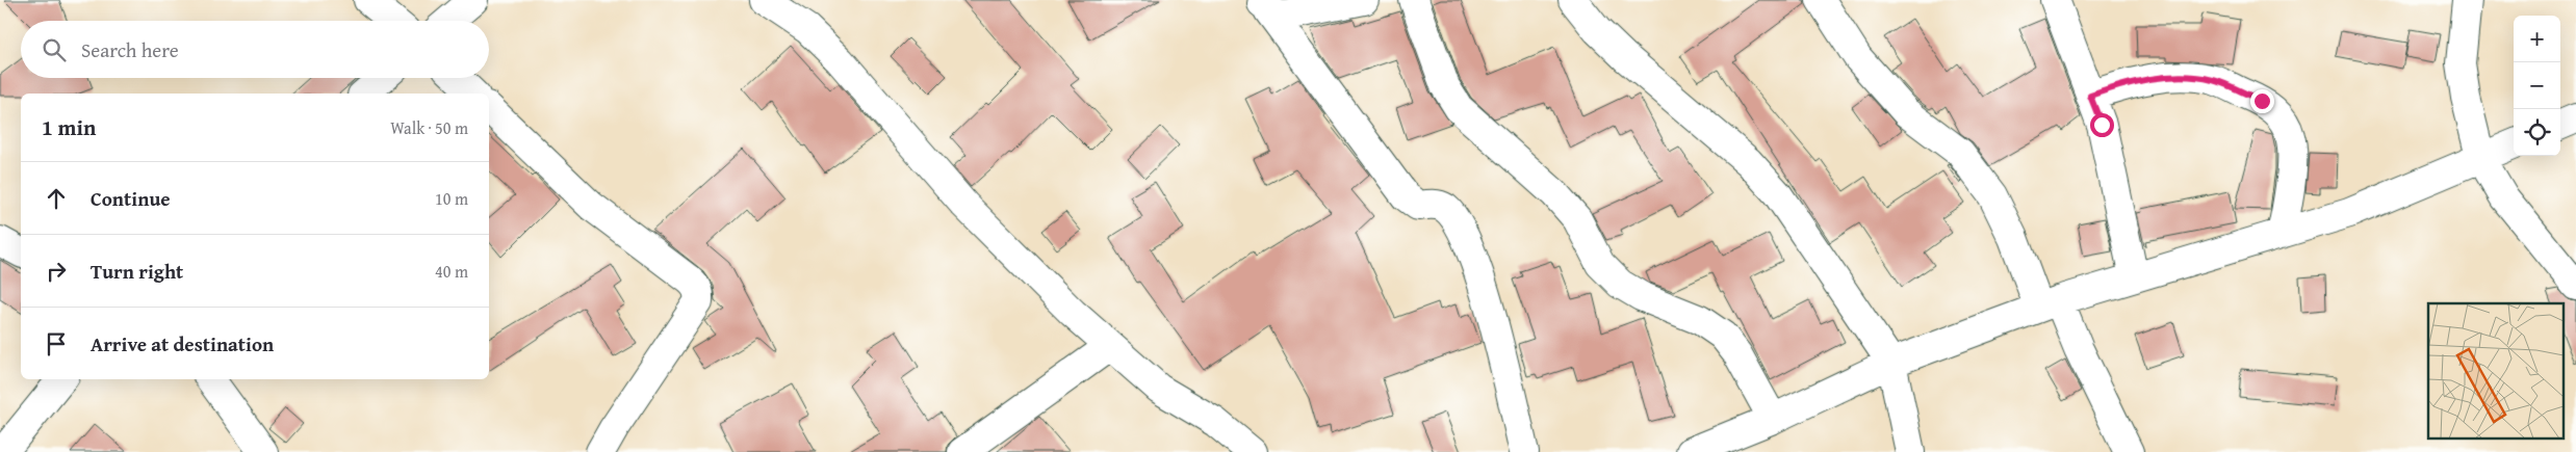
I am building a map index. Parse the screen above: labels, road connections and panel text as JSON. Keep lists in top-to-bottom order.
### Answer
{
  "page": {
    "map_buttons": ["+", "−"],
    "search": "Search here",
    "heading": ["1 min", "Walk · 50 m"],
    "list": [
      ["Continue", "10 m"],
      ["Turn right", "40 m"],
      "Arrive at destination"
    ]
  }
}
